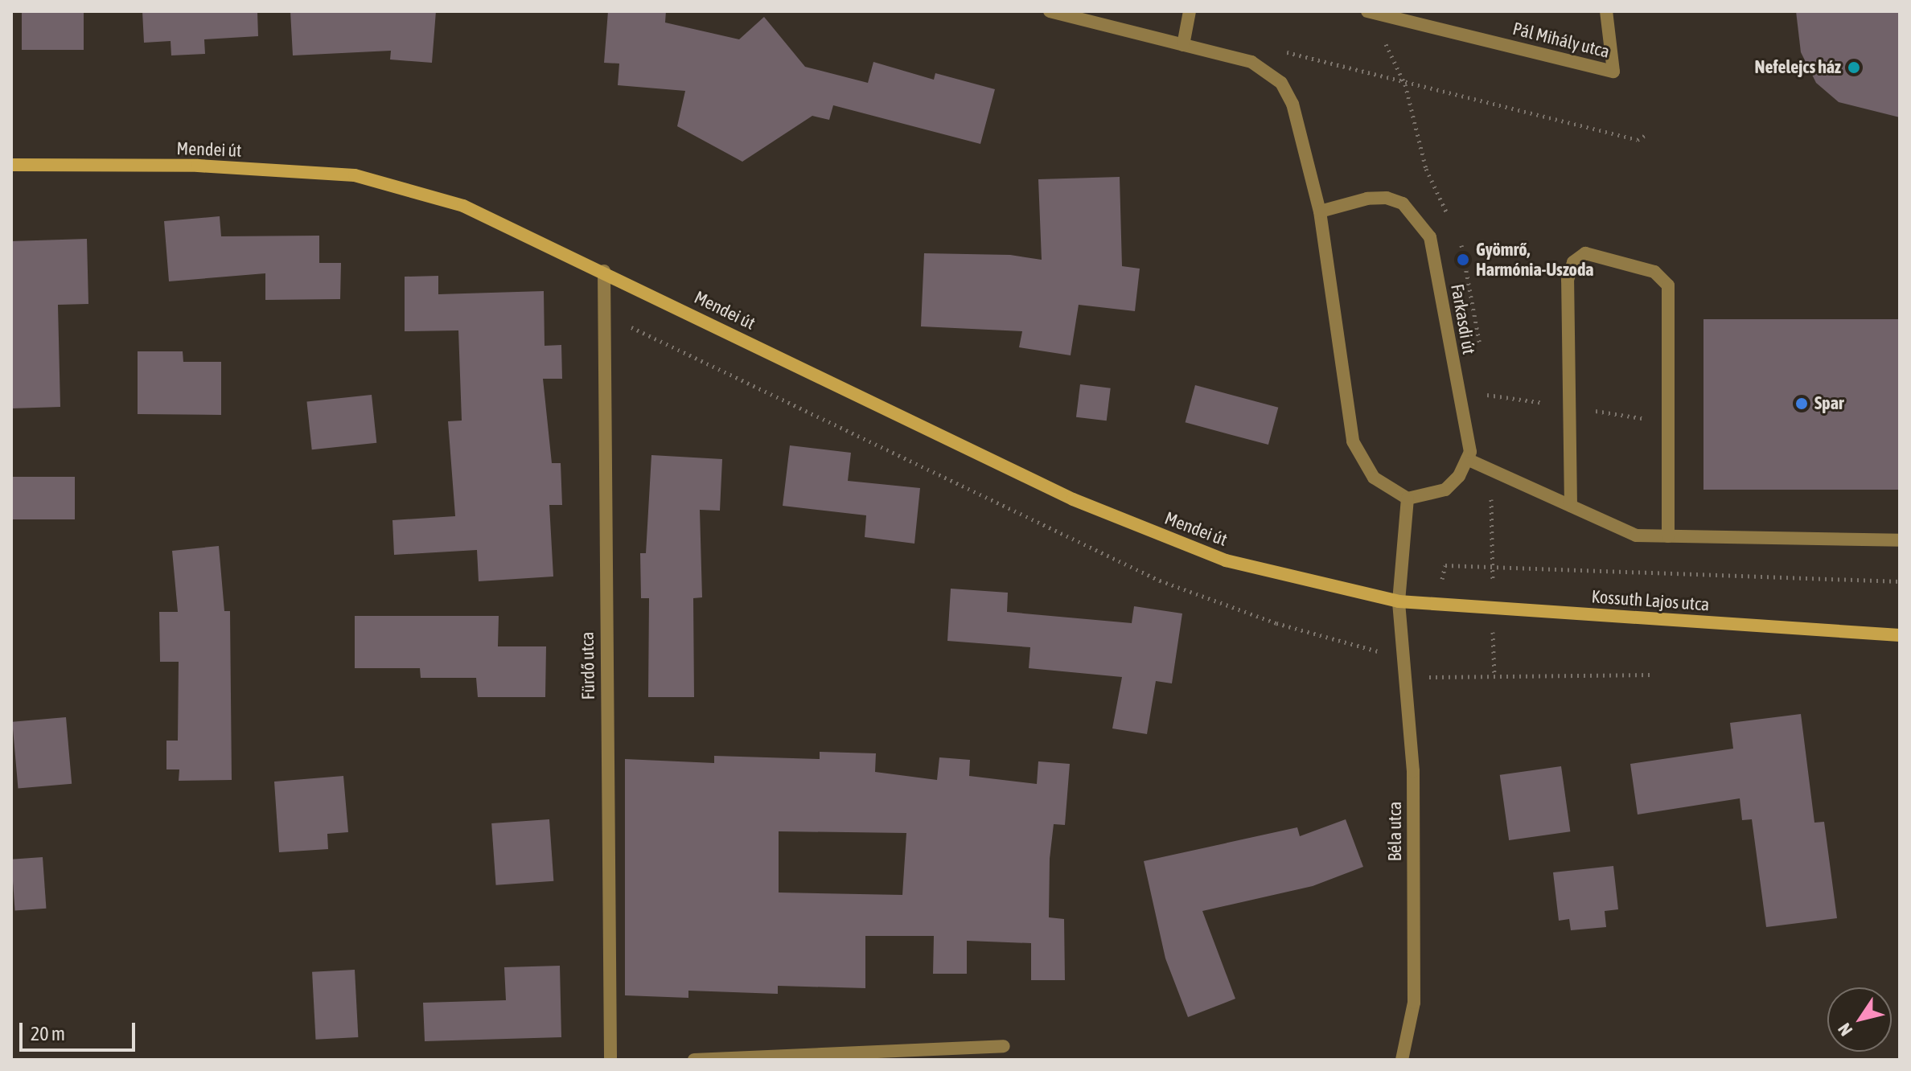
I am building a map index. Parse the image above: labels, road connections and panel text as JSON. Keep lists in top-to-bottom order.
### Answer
{
  "streets": {
    "main road": ["Mendei út", "Kossuth Lajos utca"],
    "street": [
      "Pál Mihály utca",
      "Farkasdi út",
      "Fürdő utca",
      "Béla utca"
    ]
  },
  "crossings": [
    ["Mendei út", "Kossuth Lajos utca"],
    ["Mendei út", "Fürdő utca"],
    ["Mendei út", "Béla utca"],
    ["Kossuth Lajos utca", "Béla utca"]
  ],
  "places": ["Nefelejcs ház", "Gyömrő, Harmónia-Uszoda", "Spar"],
  "scale_bar": "20 m",
  "north": "bottom left"
}
